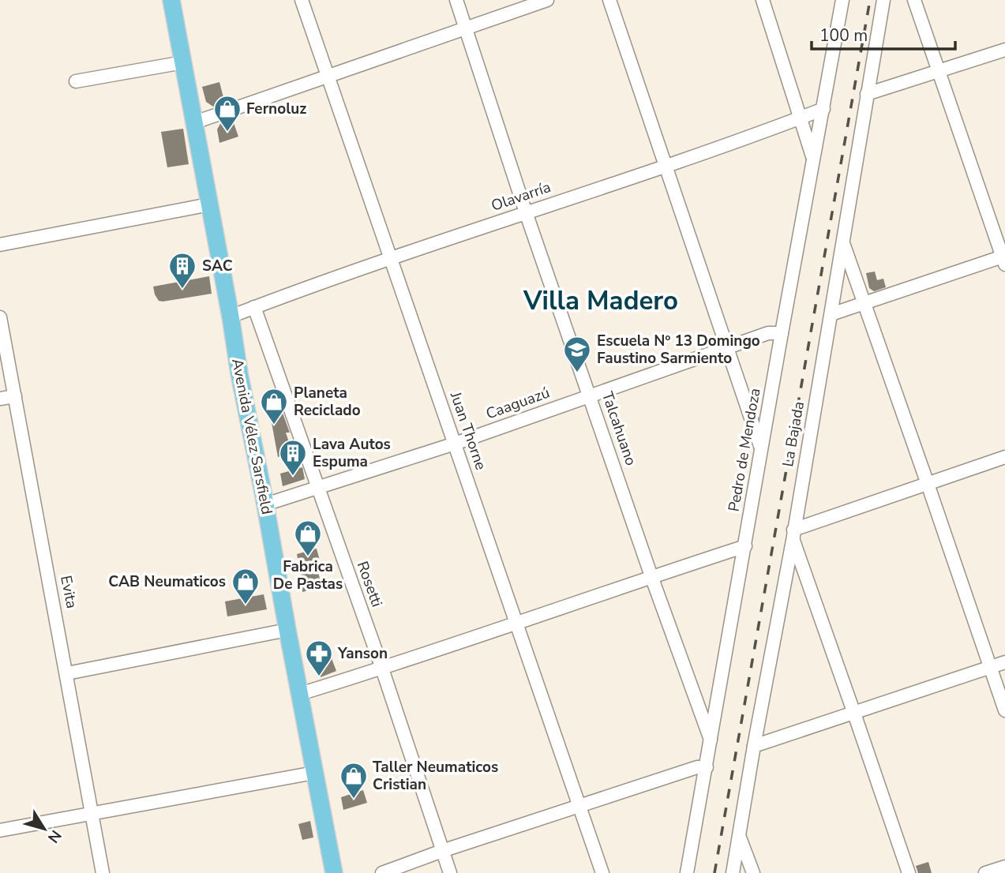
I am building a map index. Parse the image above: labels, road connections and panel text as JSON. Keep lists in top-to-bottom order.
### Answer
{
  "streets": {
    "main road": ["Avenida Vélez Sarsfield"],
    "street": [
      "Olavarría",
      "Caaguazú",
      "Talcahuano",
      "Juan Thorne",
      "La Bajada",
      "Pedro de Mendoza",
      "Rosetti",
      "Evita"
    ]
  },
  "crossings": [
    ["Olavarría", "Talcahuano"],
    ["Olavarría", "Juan Thorne"],
    ["Olavarría", "Avenida Vélez Sarsfield"],
    ["Olavarría", "Pedro de Mendoza"],
    ["Olavarría", "Rosetti"],
    ["Caaguazú", "Talcahuano"],
    ["Caaguazú", "Juan Thorne"],
    ["Caaguazú", "Avenida Vélez Sarsfield"],
    ["Caaguazú", "Pedro de Mendoza"],
    ["Caaguazú", "Rosetti"],
    ["Talcahuano", "Pedro de Mendoza"]
  ],
  "districts": ["Villa Madero"],
  "places": {
    "shop": [
      "Fernoluz",
      "Planeta Reciclado",
      "Fabrica De Pastas",
      "CAB Neumaticos",
      "Taller Neumaticos Cristian"
    ],
    "building": ["SAC", "Lava Autos Espuma"],
    "school or university": ["Escuela Nº 13 Domingo Faustino Sarmiento"],
    "pharmacy": ["Yanson"]
  },
  "scale_bar": "100 m",
  "north": "bottom right"
}
